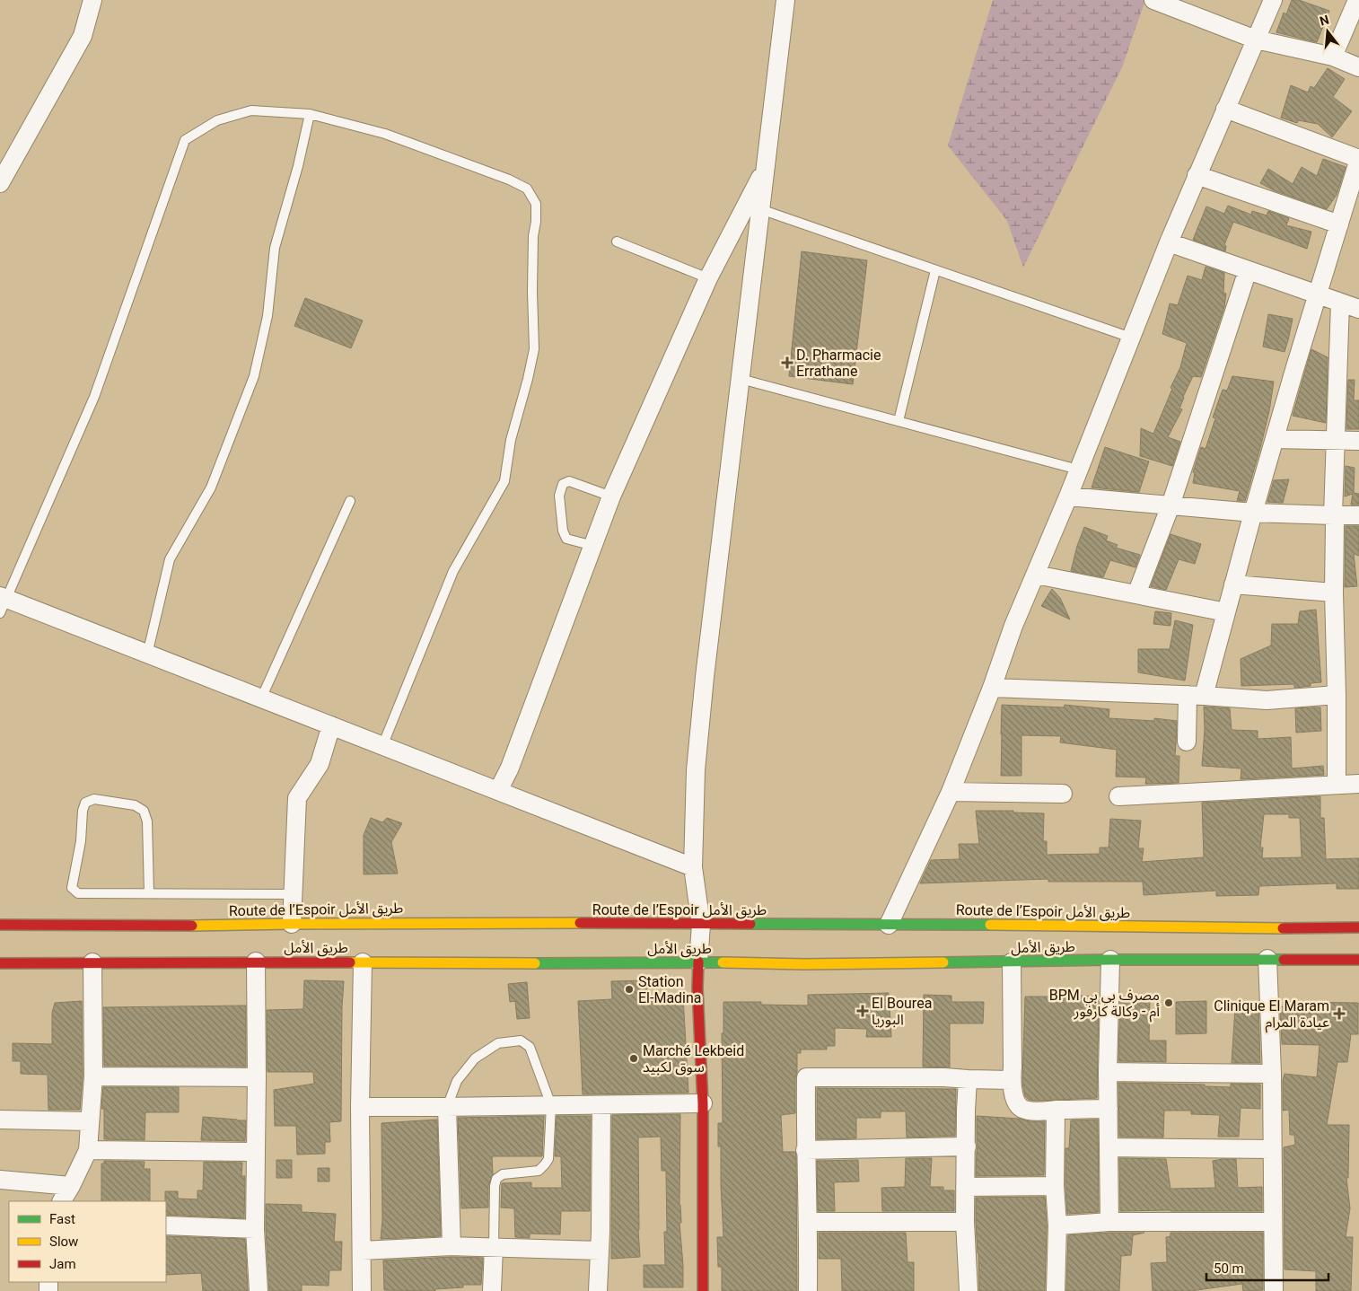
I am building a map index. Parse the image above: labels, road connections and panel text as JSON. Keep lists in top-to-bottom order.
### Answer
{
  "streets": {
    "main road": ["Route de l’Espoir طريق الأمل", "طريق الأمل"]
  },
  "places": {
    "health": ["D. Pharmacie Errathane", "El Bourea البوريا", "Clinique El Maram عيادة المرام"],
    "other": ["Station El-Madina", "BPM مصرف بي بي أم - وكالة كارفور", "Marché Lekbeid سوق لكبيد"]
  },
  "legend": ["Fast", "Slow", "Jam"],
  "scale_bar": "50 m",
  "north": "top"
}
